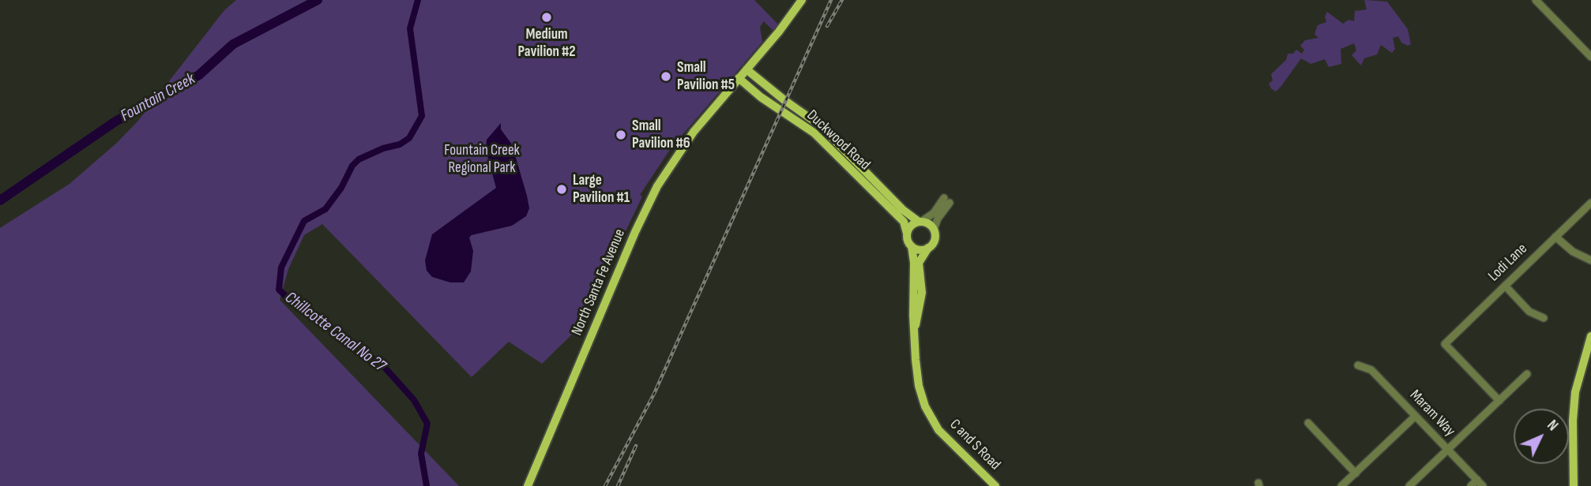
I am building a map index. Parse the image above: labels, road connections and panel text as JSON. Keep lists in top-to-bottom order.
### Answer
{
  "streets": {
    "main road": ["Duckwood Road", "North Santa Fe Avenue", "C and S Road"],
    "street": ["Lodi Lane", "Maram Way"]
  },
  "crossings": [
    ["Duckwood Road", "North Santa Fe Avenue"],
    ["Duckwood Road", "C and S Road"]
  ],
  "water": ["Fountain Creek", "Chillcotte Canal No 27"],
  "parks": ["Fountain Creek Regional Park"],
  "places": [
    "Medium Pavilion #2",
    "Small Pavilion #5",
    "Small Pavilion #6",
    "Large Pavilion #1"
  ],
  "north": "top right"
}
